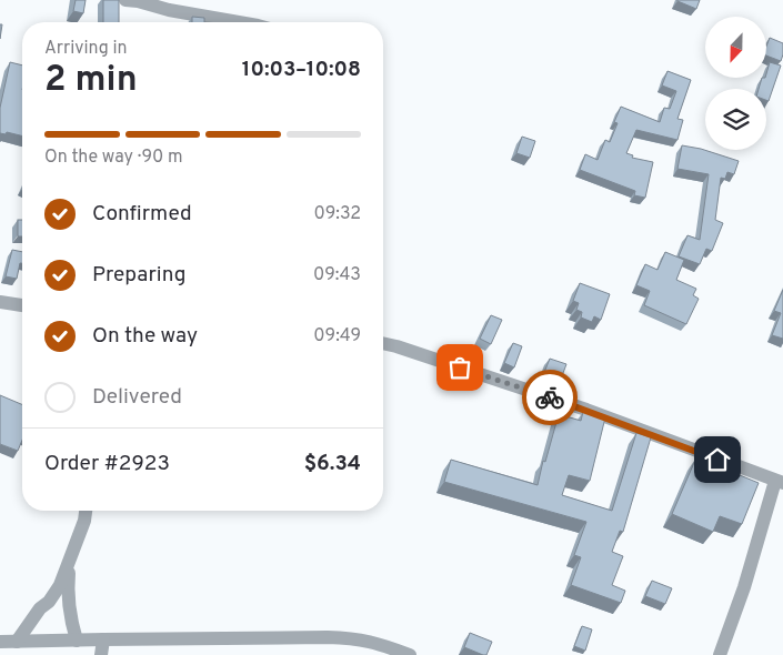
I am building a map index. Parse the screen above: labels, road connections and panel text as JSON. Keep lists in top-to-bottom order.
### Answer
{
  "north": "bottom",
  "page": {
    "heading": ["2 min", "Arriving in", "10:03–10:08"],
    "panel": ["Order #2923", "$6.34"],
    "bar": "On the way · 90 m",
    "list": [
      ["Confirmed", "09:32"],
      ["Preparing", "09:43"],
      ["On the way", "09:49"],
      "Delivered"
    ]
  }
}
